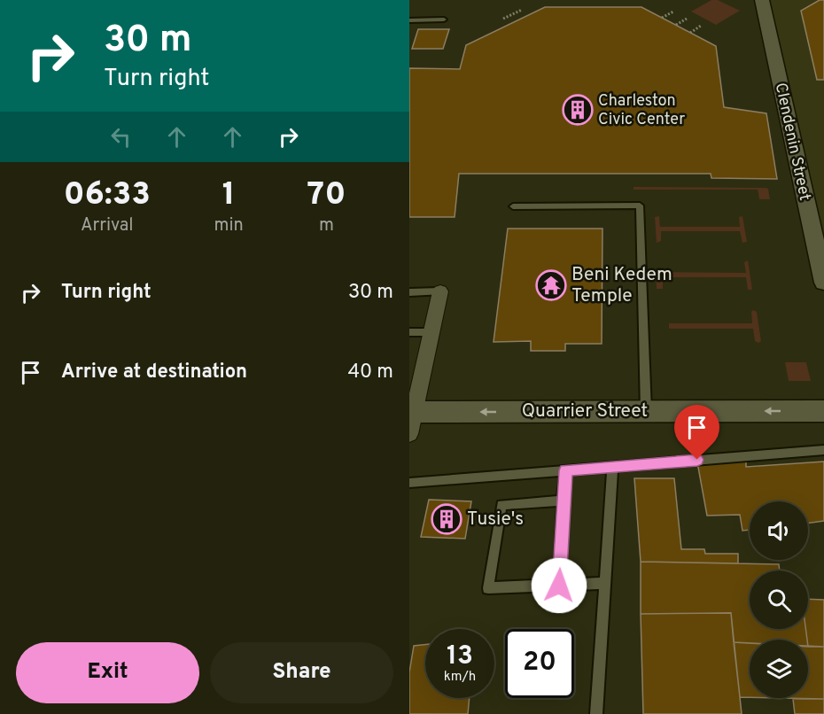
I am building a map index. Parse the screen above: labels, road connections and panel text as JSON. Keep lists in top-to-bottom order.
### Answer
{
  "streets": {
    "main road": ["Quarrier Street"],
    "street": ["Clendenin Street"]
  },
  "one_way": ["Quarrier Street"],
  "places": {
    "building": ["Charleston Civic Center", "Tusie's"],
    "temple": ["Beni Kedem Temple"]
  },
  "page": {
    "turn": ["30 m", "Turn right"],
    "eta": [
      "06:33",
      "Arrival",
      "1",
      "min",
      "70",
      "m"
    ],
    "list": [
      {
        "name": "Turn right",
        "value": "30 m"
      },
      {
        "name": "Arrive at destination",
        "value": "40 m"
      }
    ],
    "speed": "13 km/h",
    "limit": "20",
    "buttons": ["Exit", "Share"]
  }
}
